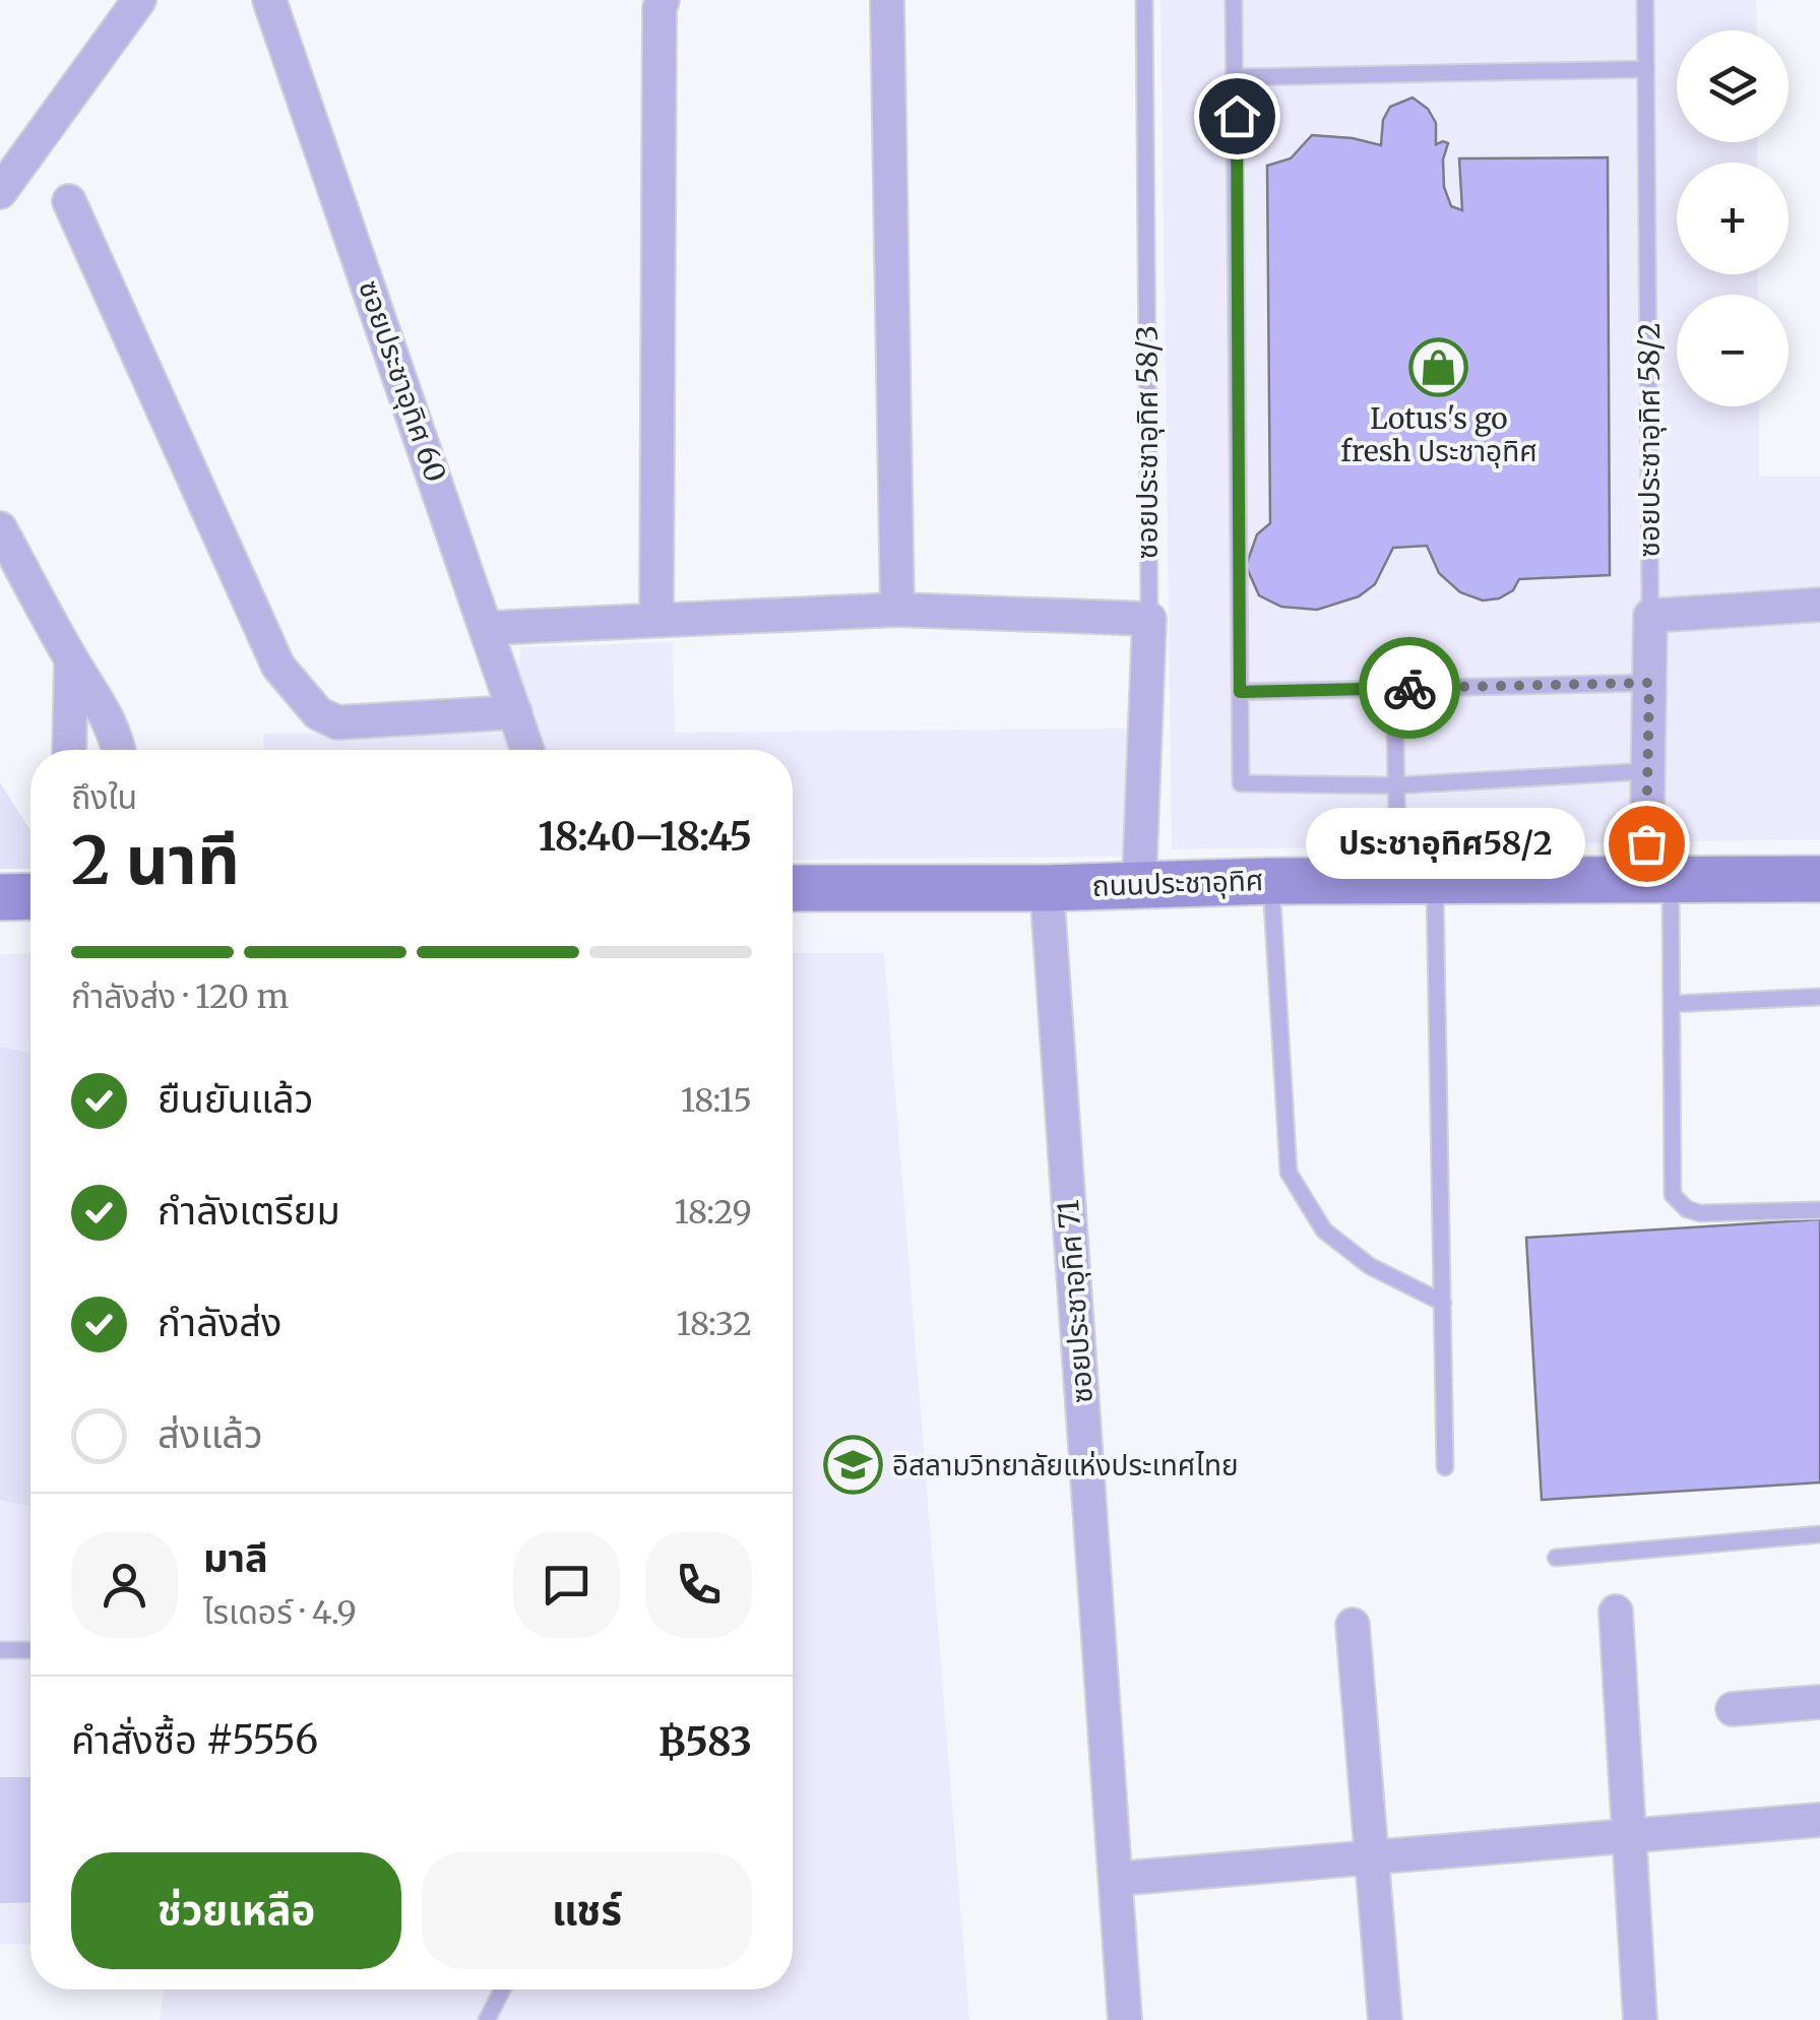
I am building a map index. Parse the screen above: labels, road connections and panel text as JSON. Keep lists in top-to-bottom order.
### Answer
{
  "streets": {
    "main road": ["ถนนประชาอุทิศ"],
    "street": [
      "ซอยประชาอุทิศ 60",
      "ซอยประชาอุทิศ 58/2",
      "ซอยประชาอุทิศ 58/3",
      "ซอยประชาอุทิศ 71"
    ]
  },
  "crossings": [
    ["ซอยประชาอุทิศ 58/2", "ถนนประชาอุทิศ"],
    ["ซอยประชาอุทิศ 58/3", "ถนนประชาอุทิศ"],
    ["ถนนประชาอุทิศ", "ซอยประชาอุทิศ 71"]
  ],
  "places": {
    "shop": ["Lotus's go fresh ประชาอุทิศ"],
    "other": ["ประชาอุทิศ58/2"],
    "school or university": ["อิสลามวิทยาลัยแห่งประเทศไทย"]
  },
  "page": {
    "map_buttons": ["+", "−"],
    "heading": ["2 นาที", "ถึงใน", "18:40–18:45"],
    "panel": [
      "มาลี",
      "ไรเดอร์ · 4.9",
      "คำสั่งซื้อ #5556",
      "฿583"
    ],
    "bubble": "ประชาอุทิศ58/2",
    "bar": "กำลังส่ง · 120 m",
    "list": [
      ["ยืนยันแล้ว", "18:15"],
      ["กำลังเตรียม", "18:29"],
      ["กำลังส่ง", "18:32"],
      "ส่งแล้ว"
    ],
    "buttons": ["ช่วยเหลือ", "แชร์"]
  }
}
